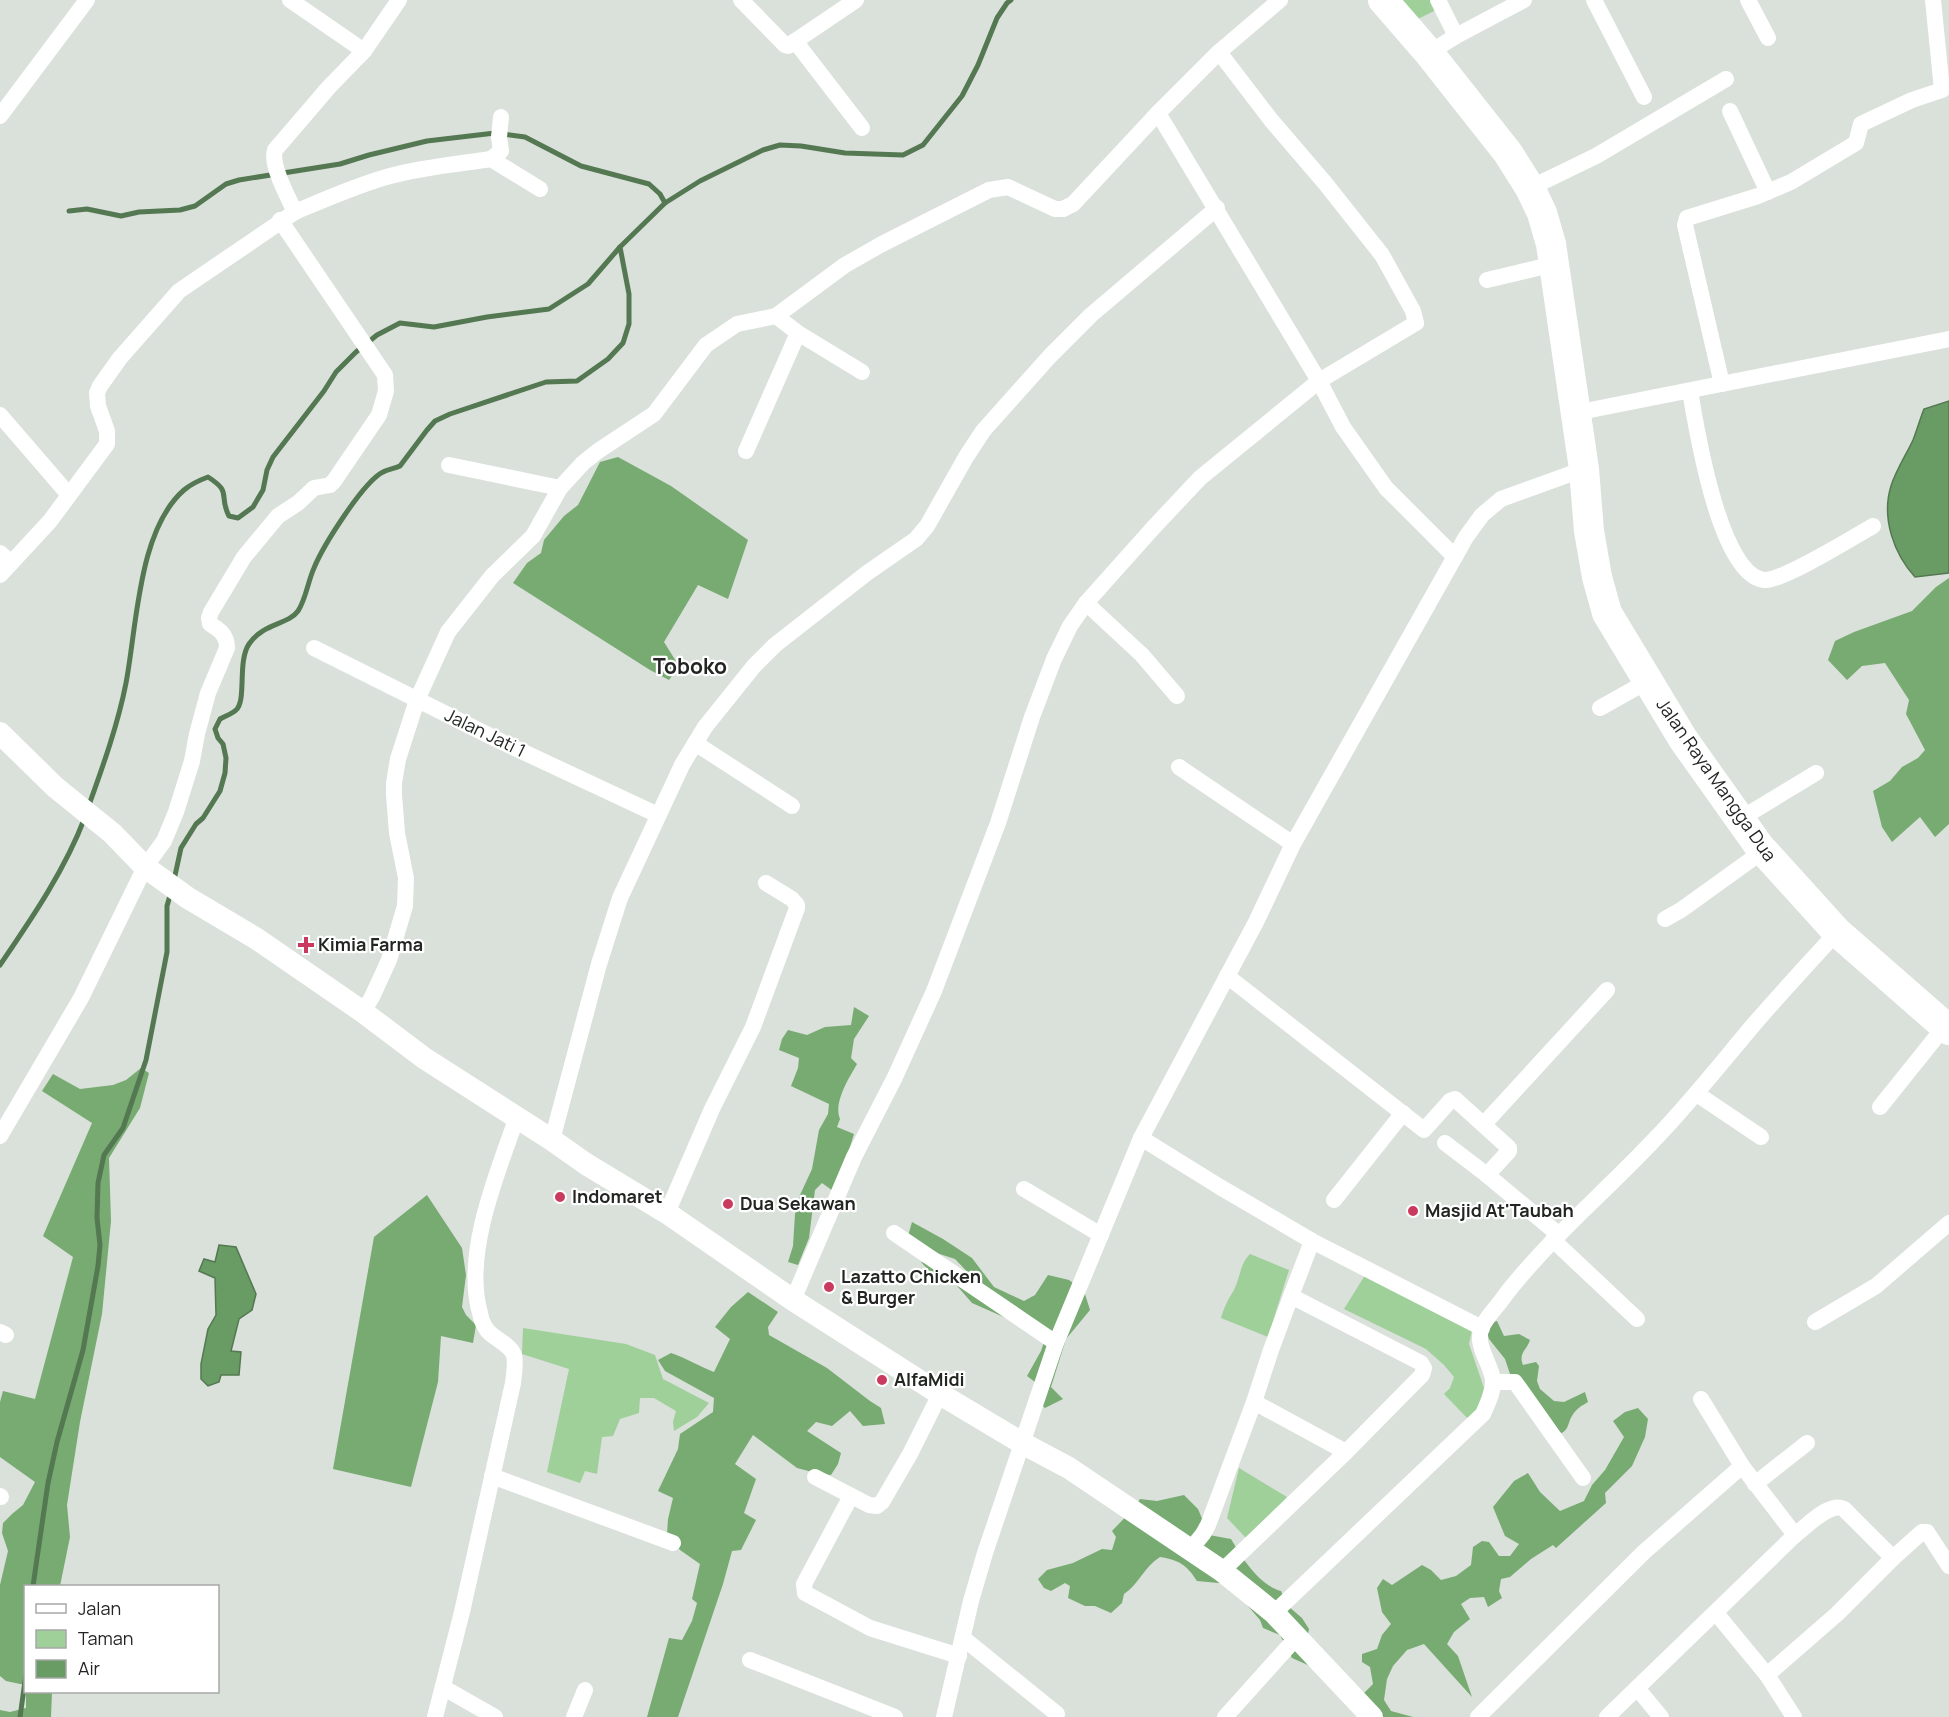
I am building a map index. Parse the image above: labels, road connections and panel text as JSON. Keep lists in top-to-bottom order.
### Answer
{
  "streets": {
    "highway": ["Jalan Raya Mangga Dua"],
    "street": ["Jalan Jati 1"]
  },
  "districts": ["Toboko"],
  "places": {
    "health": ["Kimia Farma"],
    "other": [
      "Indomaret",
      "Dua Sekawan",
      "Masjid At'Taubah",
      "Lazatto Chicken & Burger",
      "AlfaMidi"
    ]
  },
  "legend": ["Jalan", "Taman", "Air"]
}
